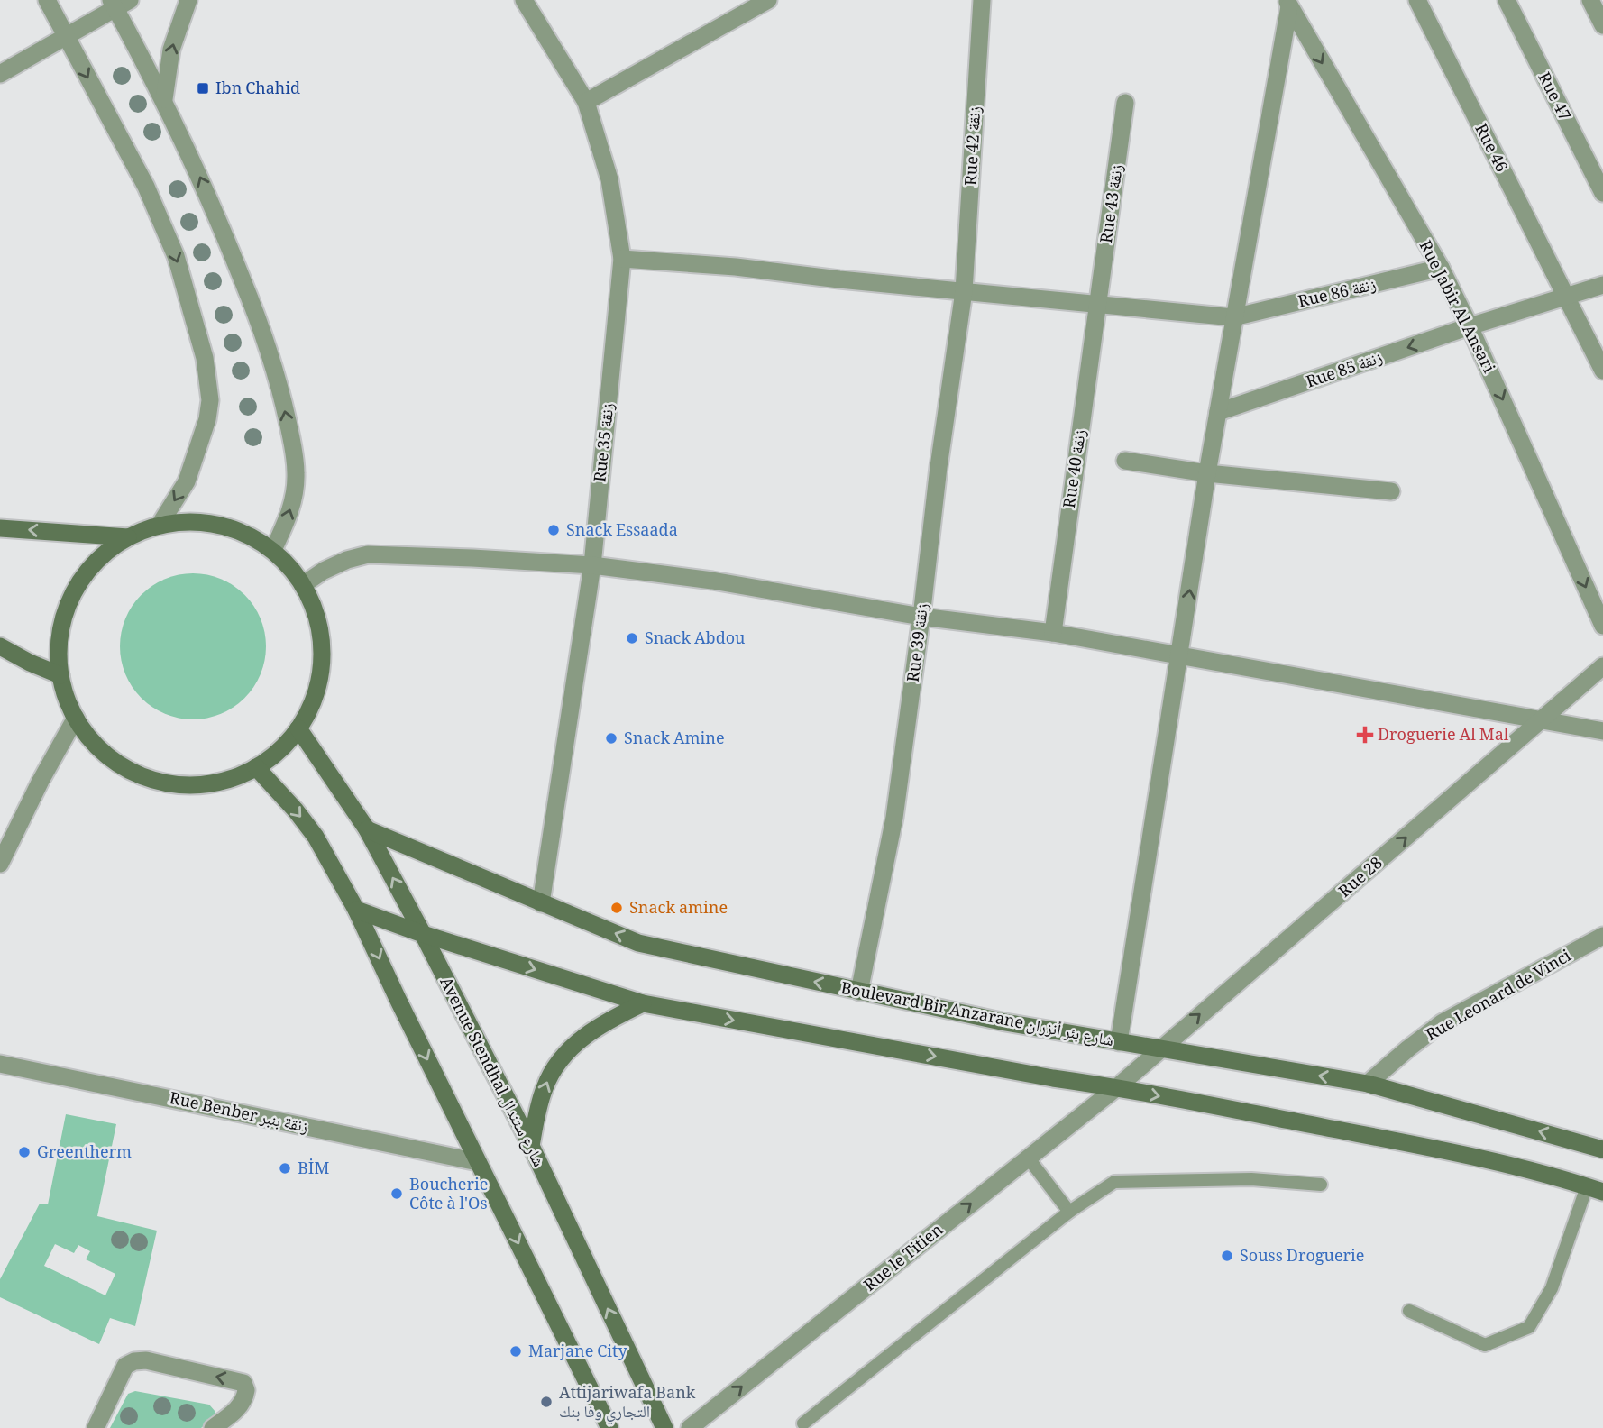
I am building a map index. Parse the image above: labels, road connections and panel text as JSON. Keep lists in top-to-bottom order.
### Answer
{
  "streets": {
    "main road": ["Boulevard Bir Anzarane شارع بئر أنزران", "Avenue Stendhal شارع ستندال"],
    "street": [
      "Rue 47",
      "Rue 42 زنقة",
      "Rue 46",
      "Rue 43 زنقة",
      "Rue 86 زنقة",
      "Rue Jabir Al Ansari",
      "Rue 85 زنقة",
      "Rue 35 زنقة",
      "Rue 40 زنقة",
      "Rue 39 زنقة",
      "Rue 28",
      "Rue Leonard de Vinci",
      "Rue Benber زنقة بنبر",
      "Rue le Titien"
    ]
  },
  "crossings": [
    ["Rue 42 زنقة", "Rue 86 زنقة"],
    ["Rue 42 زنقة", "Rue 39 زنقة"],
    ["Rue 46", "Rue 85 زنقة"],
    ["Rue 43 زنقة", "Rue 86 زنقة"],
    ["Rue 43 زنقة", "Rue 40 زنقة"],
    ["Rue 86 زنقة", "Rue Jabir Al Ansari"],
    ["Rue 86 زنقة", "Rue 35 زنقة"],
    ["Rue 86 زنقة", "Rue 40 زنقة"],
    ["Rue 86 زنقة", "Rue 39 زنقة"],
    ["Rue Jabir Al Ansari", "Rue 85 زنقة"],
    ["Rue 35 زنقة", "Boulevard Bir Anzarane شارع بئر أنزران"],
    ["Rue 39 زنقة", "Boulevard Bir Anzarane شارع بئر أنزران"],
    ["Rue 28", "Boulevard Bir Anzarane شارع بئر أنزران"],
    ["Rue 28", "Rue le Titien"],
    ["Rue Leonard de Vinci", "Boulevard Bir Anzarane شارع بئر أنزران"],
    ["Boulevard Bir Anzarane شارع بئر أنزران", "Avenue Stendhal شارع ستندال"]
  ],
  "one_way": ["Rue Jabir Al Ansari", "Rue 28", "Rue le Titien"],
  "places": {
    "transit": ["Ibn Chahid"],
    "other": [
      "Snack Essaada",
      "Snack Abdou",
      "Snack Amine",
      "Snack amine",
      "Greentherm",
      "BİM",
      "Boucherie Côte à l'Os",
      "Souss Droguerie",
      "Marjane City",
      "Attijariwafa Bank التجاري وفا بنك"
    ],
    "health": ["Droguerie Al Mal"]
  }
}
